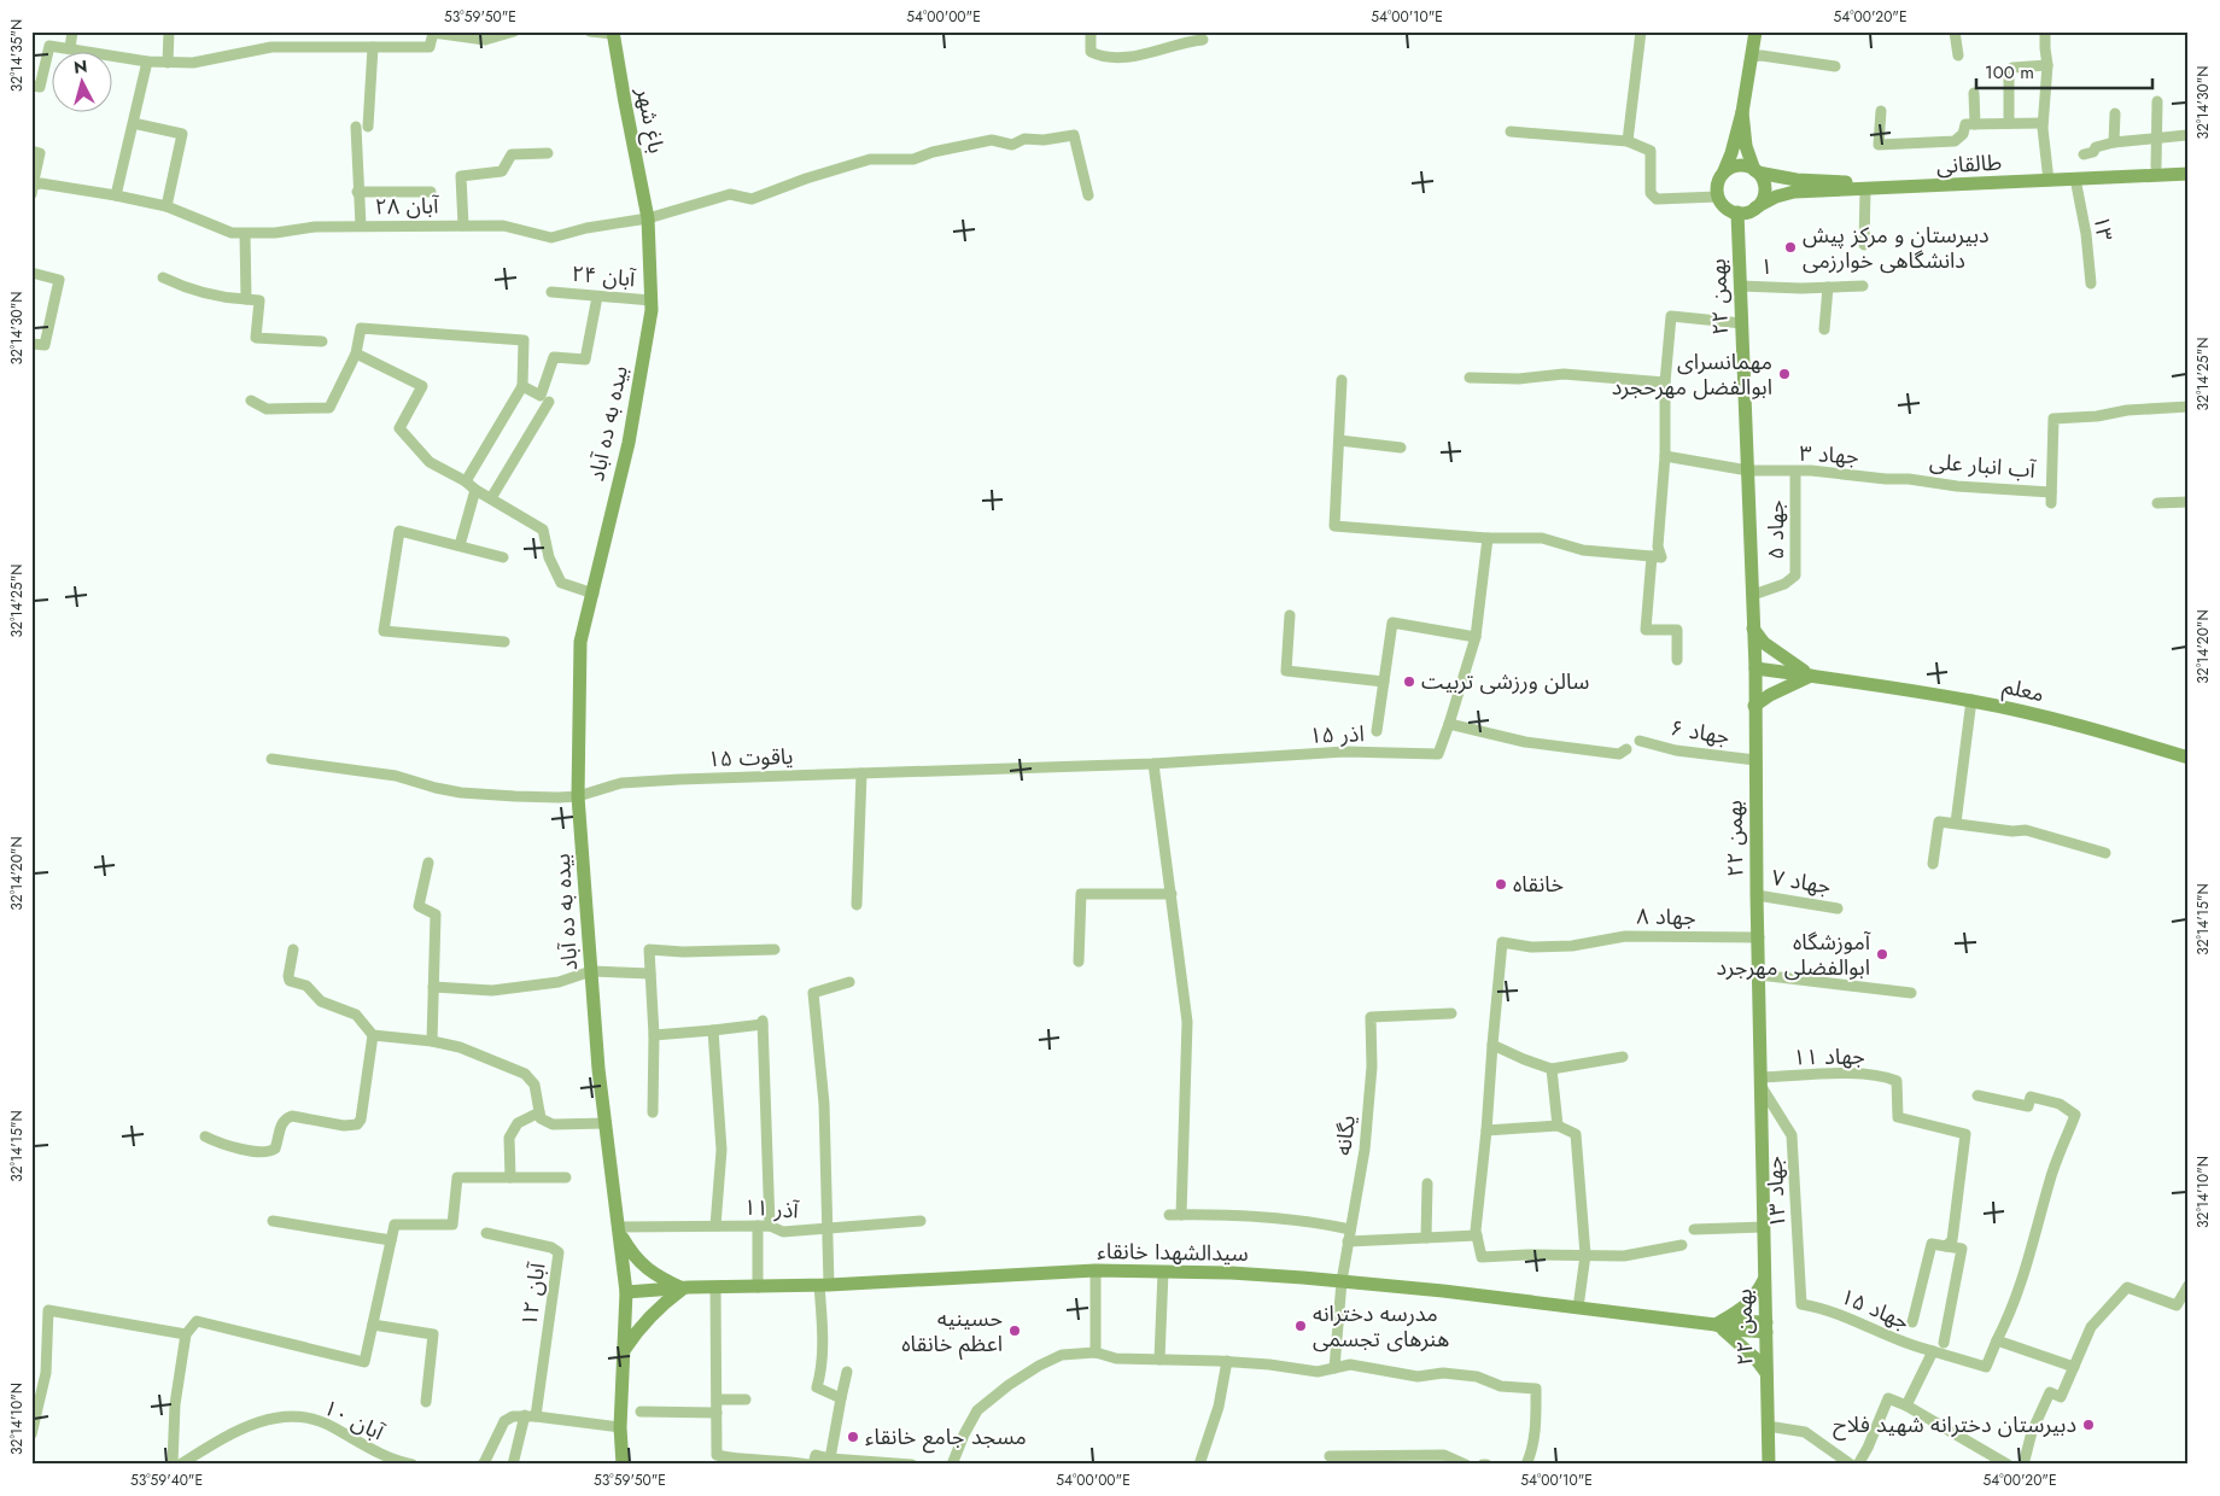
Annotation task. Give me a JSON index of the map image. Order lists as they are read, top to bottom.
{
  "streets": {
    "main road": [
      "باغ شهر",
      "طالقانی",
      "۲۲ بهمن",
      "بیده به ده آباد",
      "معلم",
      "سیدالشهدا خانقاء"
    ],
    "street": [
      "آبان ۲۸",
      "۱۳",
      "۱",
      "آبان ۲۴",
      "جهاد ۳",
      "آب انبار علی",
      "جهاد ۵",
      "جهاد ۶",
      "اذر ۱۵",
      "یاقوت ۱۵",
      "جهاد ۷",
      "جهاد ۸",
      "جهاد ۱۱",
      "یگانه",
      "جهاد ۱۳",
      "آذر ۱۱",
      "آبان ۱۲",
      "جهاد ۱۵",
      "آبان ۱۰"
    ]
  },
  "crossings": [
    ["باغ شهر", "آبان ۲۸"],
    ["باغ شهر", "بیده به ده آباد"],
    ["طالقانی", "۱۳"],
    ["طالقانی", "۲۲ بهمن"],
    ["آبان ۲۸", "بیده به ده آباد"],
    ["۱", "۲۲ بهمن"],
    ["آبان ۲۴", "بیده به ده آباد"],
    ["۲۲ بهمن", "جهاد ۳"],
    ["۲۲ بهمن", "جهاد ۵"],
    ["۲۲ بهمن", "معلم"],
    ["۲۲ بهمن", "جهاد ۶"],
    ["۲۲ بهمن", "جهاد ۷"],
    ["۲۲ بهمن", "جهاد ۸"],
    ["۲۲ بهمن", "جهاد ۱۱"],
    ["۲۲ بهمن", "جهاد ۱۳"],
    ["۲۲ بهمن", "سیدالشهدا خانقاء"],
    ["بیده به ده آباد", "یاقوت ۱۵"],
    ["بیده به ده آباد", "آذر ۱۱"],
    ["بیده به ده آباد", "سیدالشهدا خانقاء"],
    ["جهاد ۳", "آب انبار علی"],
    ["جهاد ۳", "جهاد ۵"],
    ["اذر ۱۵", "یاقوت ۱۵"],
    ["جهاد ۱۱", "جهاد ۱۳"],
    ["یگانه", "سیدالشهدا خانقاء"],
    ["جهاد ۱۳", "جهاد ۱۵"]
  ],
  "places": [
    "دبیرستان و مرکز پیش دانشگاهی خوارزمی",
    "مهمانسرای ابوالفضل مهرحجرد",
    "سالن ورزشی تربیت",
    "خانقاه",
    "آموزشگاه ابوالفضلی مهرجرد",
    "مدرسه دخترانه هنرهای تجسمی",
    "حسینیه اعظم خانقاه",
    "دبیرستان دخترانه شهید فلاح",
    "مسجد جامع خانقاء"
  ],
  "scale_bar": "100 m",
  "north": "top",
  "coordinates": [
    "53°59'50\"E",
    "54°00'00\"E",
    "54°00'10\"E",
    "54°00'20\"E",
    "32°14'35\"N",
    "32°14'30\"N",
    "32°14'25\"N",
    "32°14'20\"N",
    "32°14'15\"N",
    "32°14'10\"N",
    "53°59'40\"E"
  ]
}
